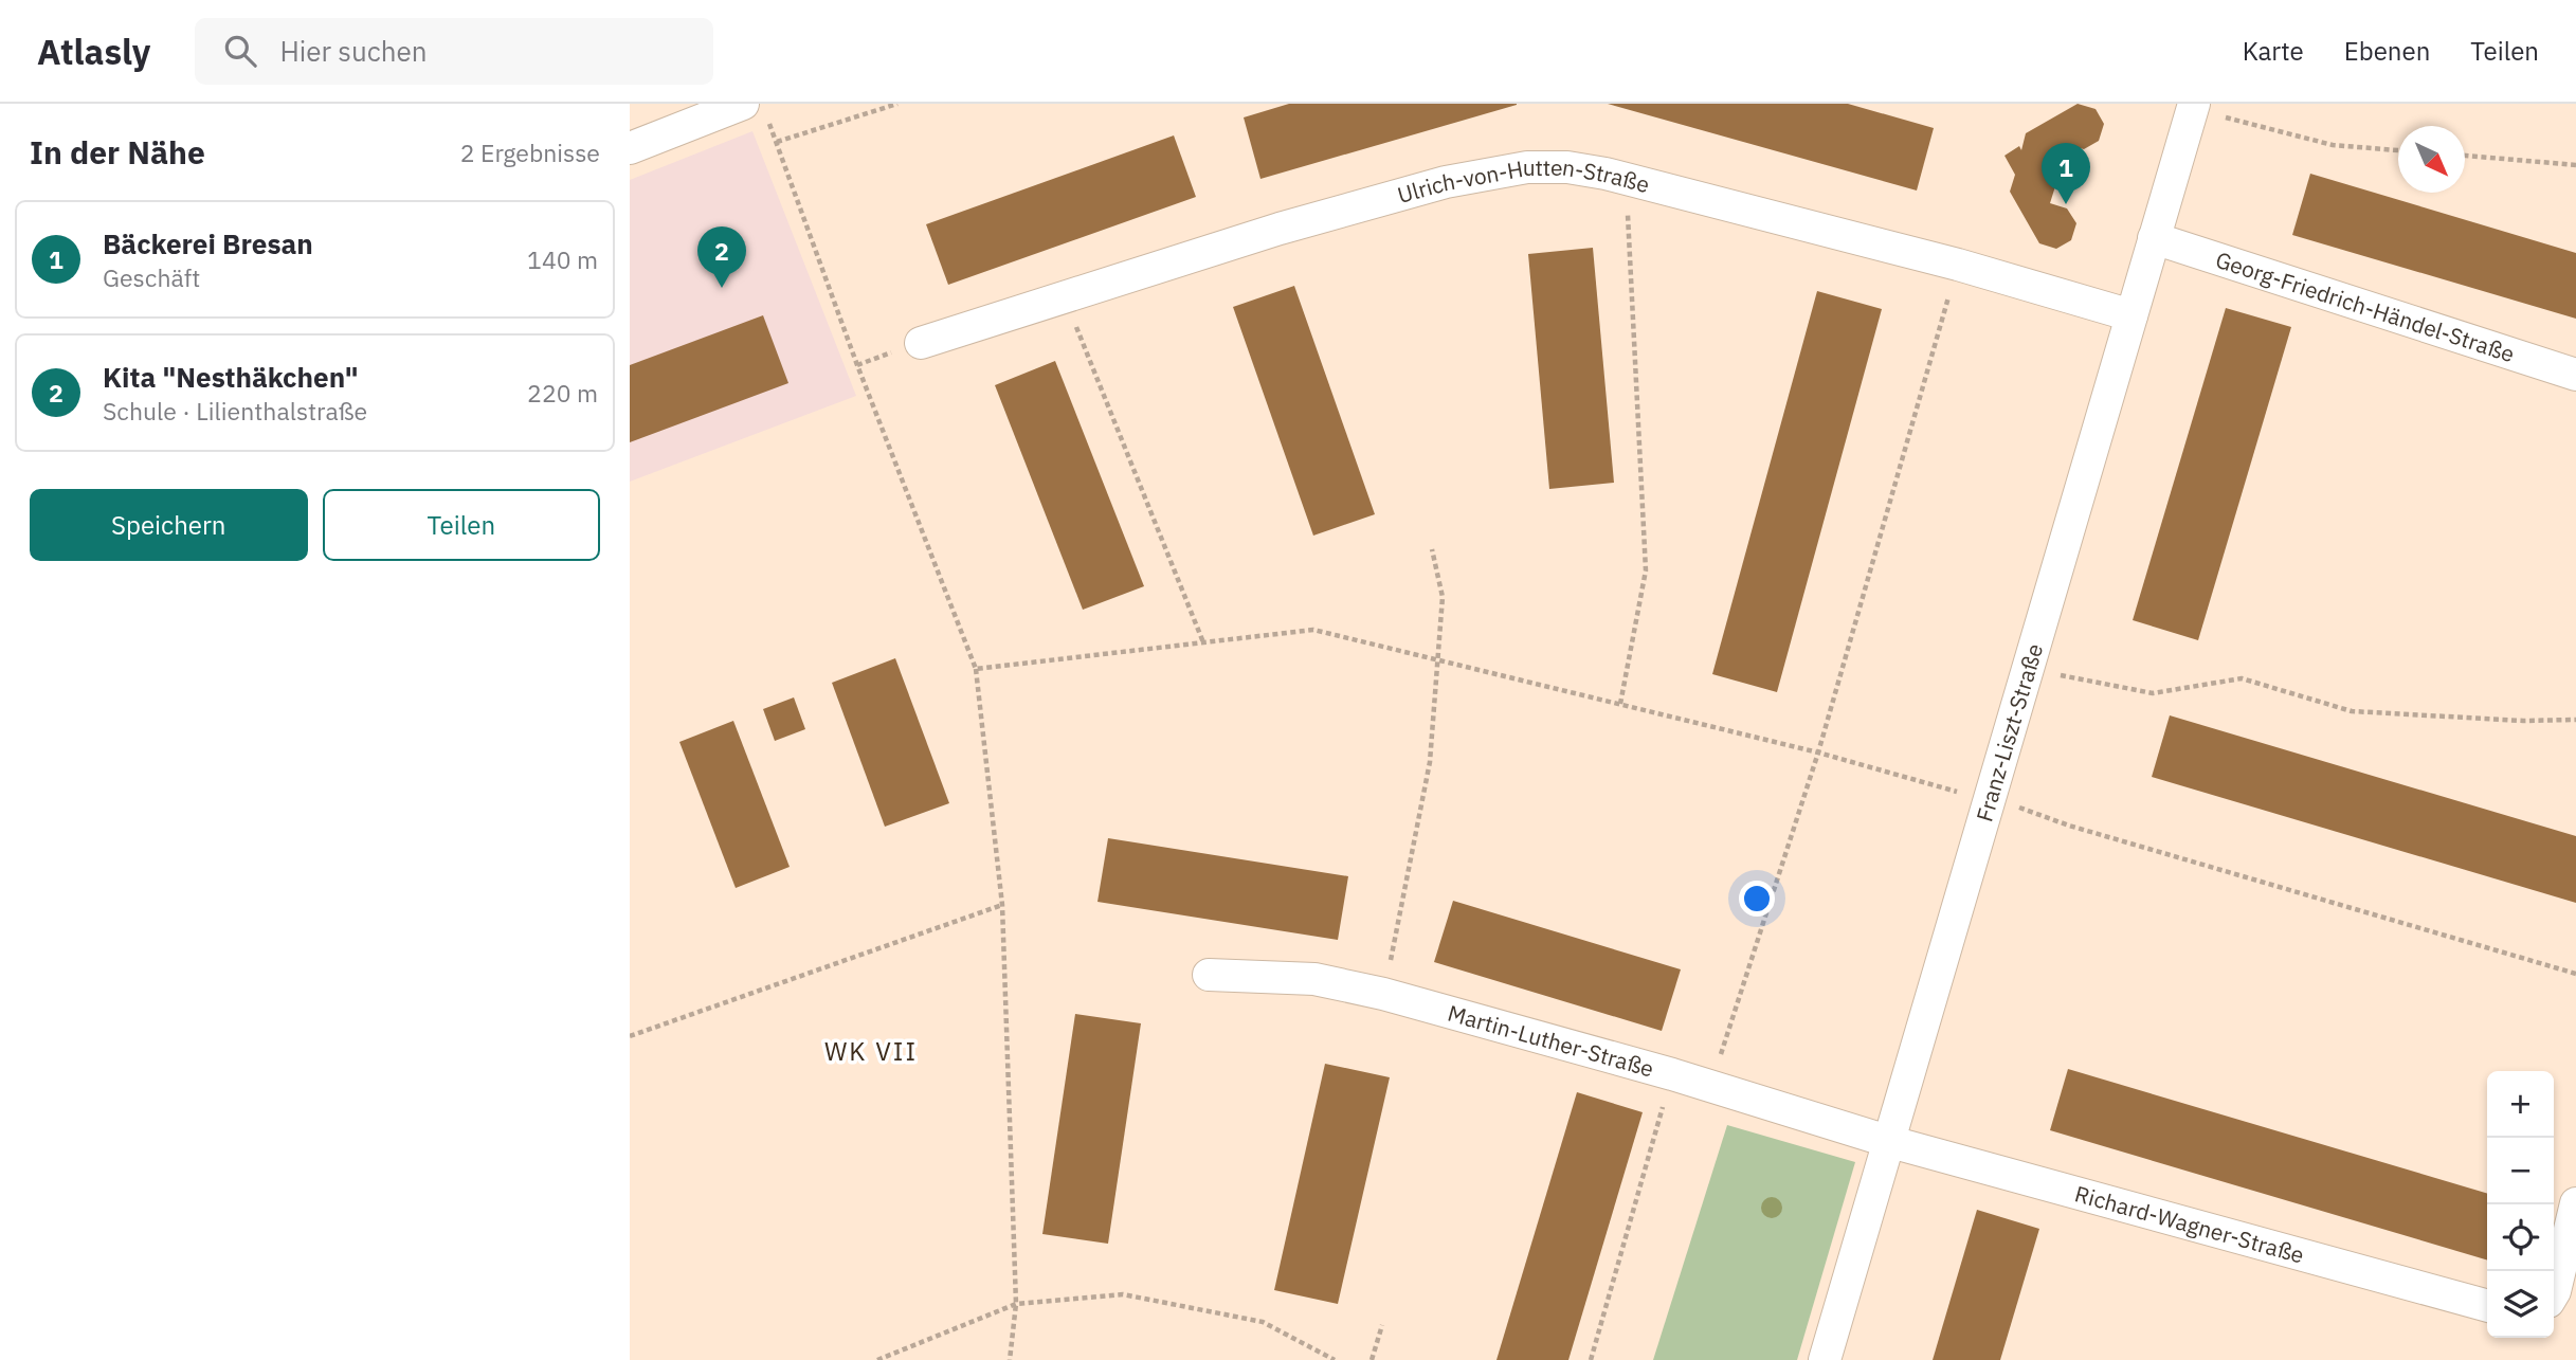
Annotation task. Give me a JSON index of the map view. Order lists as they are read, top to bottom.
{
  "streets": {
    "street": [
      "Ulrich-von-Hutten-Straße",
      "Georg-Friedrich-Händel-Straße",
      "Franz-Liszt-Straße",
      "Martin-Luther-Straße",
      "Richard-Wagner-Straße"
    ]
  },
  "crossings": [
    ["Ulrich-von-Hutten-Straße", "Franz-Liszt-Straße"],
    ["Georg-Friedrich-Händel-Straße", "Franz-Liszt-Straße"],
    ["Franz-Liszt-Straße", "Martin-Luther-Straße"],
    ["Franz-Liszt-Straße", "Richard-Wagner-Straße"],
    ["Martin-Luther-Straße", "Richard-Wagner-Straße"]
  ],
  "districts": ["WK VII"],
  "north": "bottom right",
  "page": {
    "header": "Atlasly",
    "search": "Hier suchen",
    "nav": ["Karte", "Ebenen", "Teilen"],
    "heading": ["In der Nähe", "2 Ergebnisse"],
    "pins": ["1", "2"],
    "list": [
      {
        "mark": "1",
        "name": "Bäckerei Bresan",
        "note": "Geschäft",
        "value": "140 m"
      },
      {
        "mark": "2",
        "name": "Kita \"Nesthäkchen\"",
        "note": "Schule · Lilienthalstraße",
        "value": "220 m"
      }
    ],
    "buttons": ["Speichern", "Teilen"],
    "map_buttons": ["+", "−"]
  }
}
